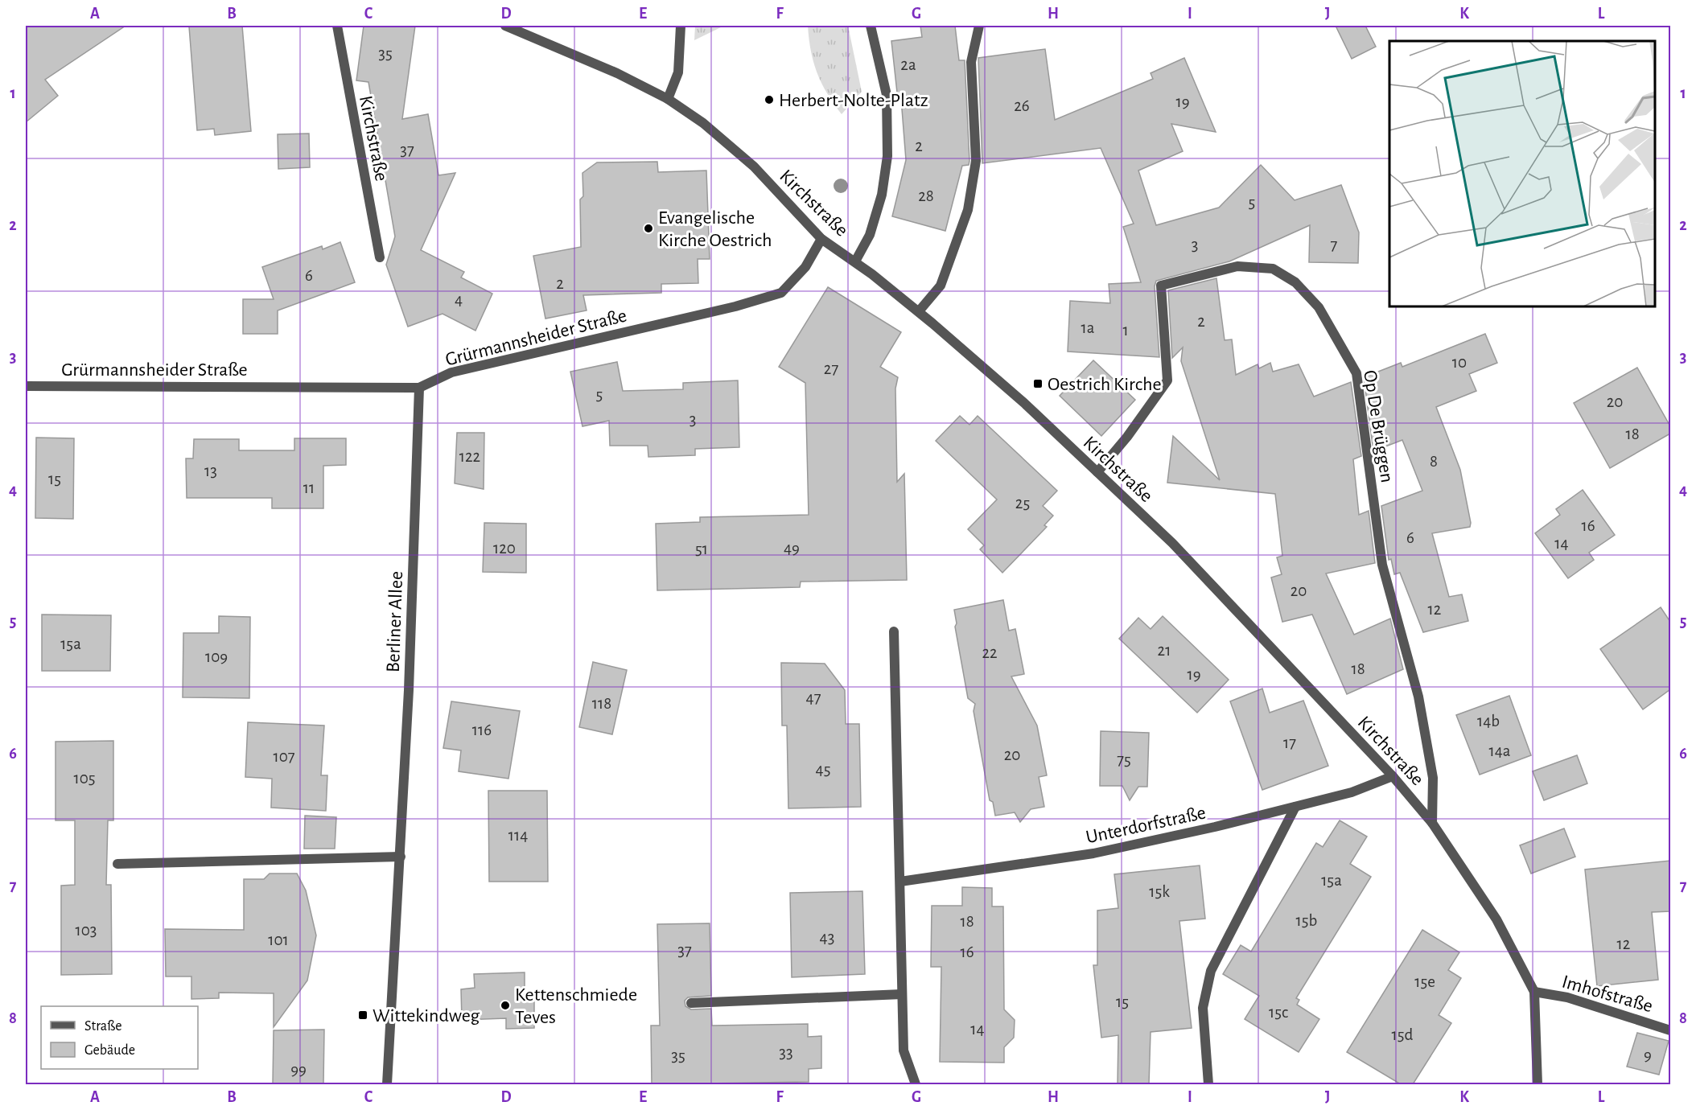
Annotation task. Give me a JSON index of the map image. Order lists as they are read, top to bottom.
{
  "streets": {
    "street": [
      "Kirchstraße",
      "Grürmannsheider Straße",
      "Op De Brüggen",
      "Berliner Allee",
      "Unterdorfstraße",
      "Imhofstraße"
    ]
  },
  "crossings": [
    ["Kirchstraße", "Grürmannsheider Straße"],
    ["Kirchstraße", "Op De Brüggen"],
    ["Kirchstraße", "Unterdorfstraße"],
    ["Kirchstraße", "Imhofstraße"],
    ["Grürmannsheider Straße", "Berliner Allee"]
  ],
  "places": {
    "other": ["Herbert-Nolte-Platz", "Evangelische Kirche Oestrich", "Kettenschmiede Teves"],
    "transit": ["Oestrich Kirche", "Wittekindweg"]
  },
  "house_numbers": [
    "35",
    "2a",
    "19",
    "26",
    "2",
    "37",
    "28",
    "5",
    "3",
    "7",
    "6",
    "2",
    "4",
    "2",
    "1a",
    "1",
    "10",
    "27",
    "5",
    "20",
    "3",
    "18",
    "122",
    "8",
    "13",
    "15",
    "11",
    "25",
    "16",
    "6",
    "14",
    "120",
    "49",
    "51",
    "20",
    "12",
    "15a",
    "21",
    "22",
    "109",
    "18",
    "19",
    "47",
    "118",
    "14b",
    "116",
    "17",
    "14a",
    "20",
    "107",
    "75",
    "45",
    "105",
    "114",
    "15a",
    "15k",
    "15b",
    "18",
    "103",
    "43",
    "101",
    "12",
    "37",
    "16",
    "15e",
    "15",
    "15c",
    "14",
    "15d",
    "33",
    "9",
    "35",
    "99"
  ],
  "legend": ["Straße", "Gebäude"],
  "grid": {
    "columns": [
      "A",
      "B",
      "C",
      "D",
      "E",
      "F",
      "G",
      "H",
      "I",
      "J",
      "K",
      "L"
    ],
    "rows": [
      "1",
      "2",
      "3",
      "4",
      "5",
      "6",
      "7",
      "8"
    ]
  }
}
